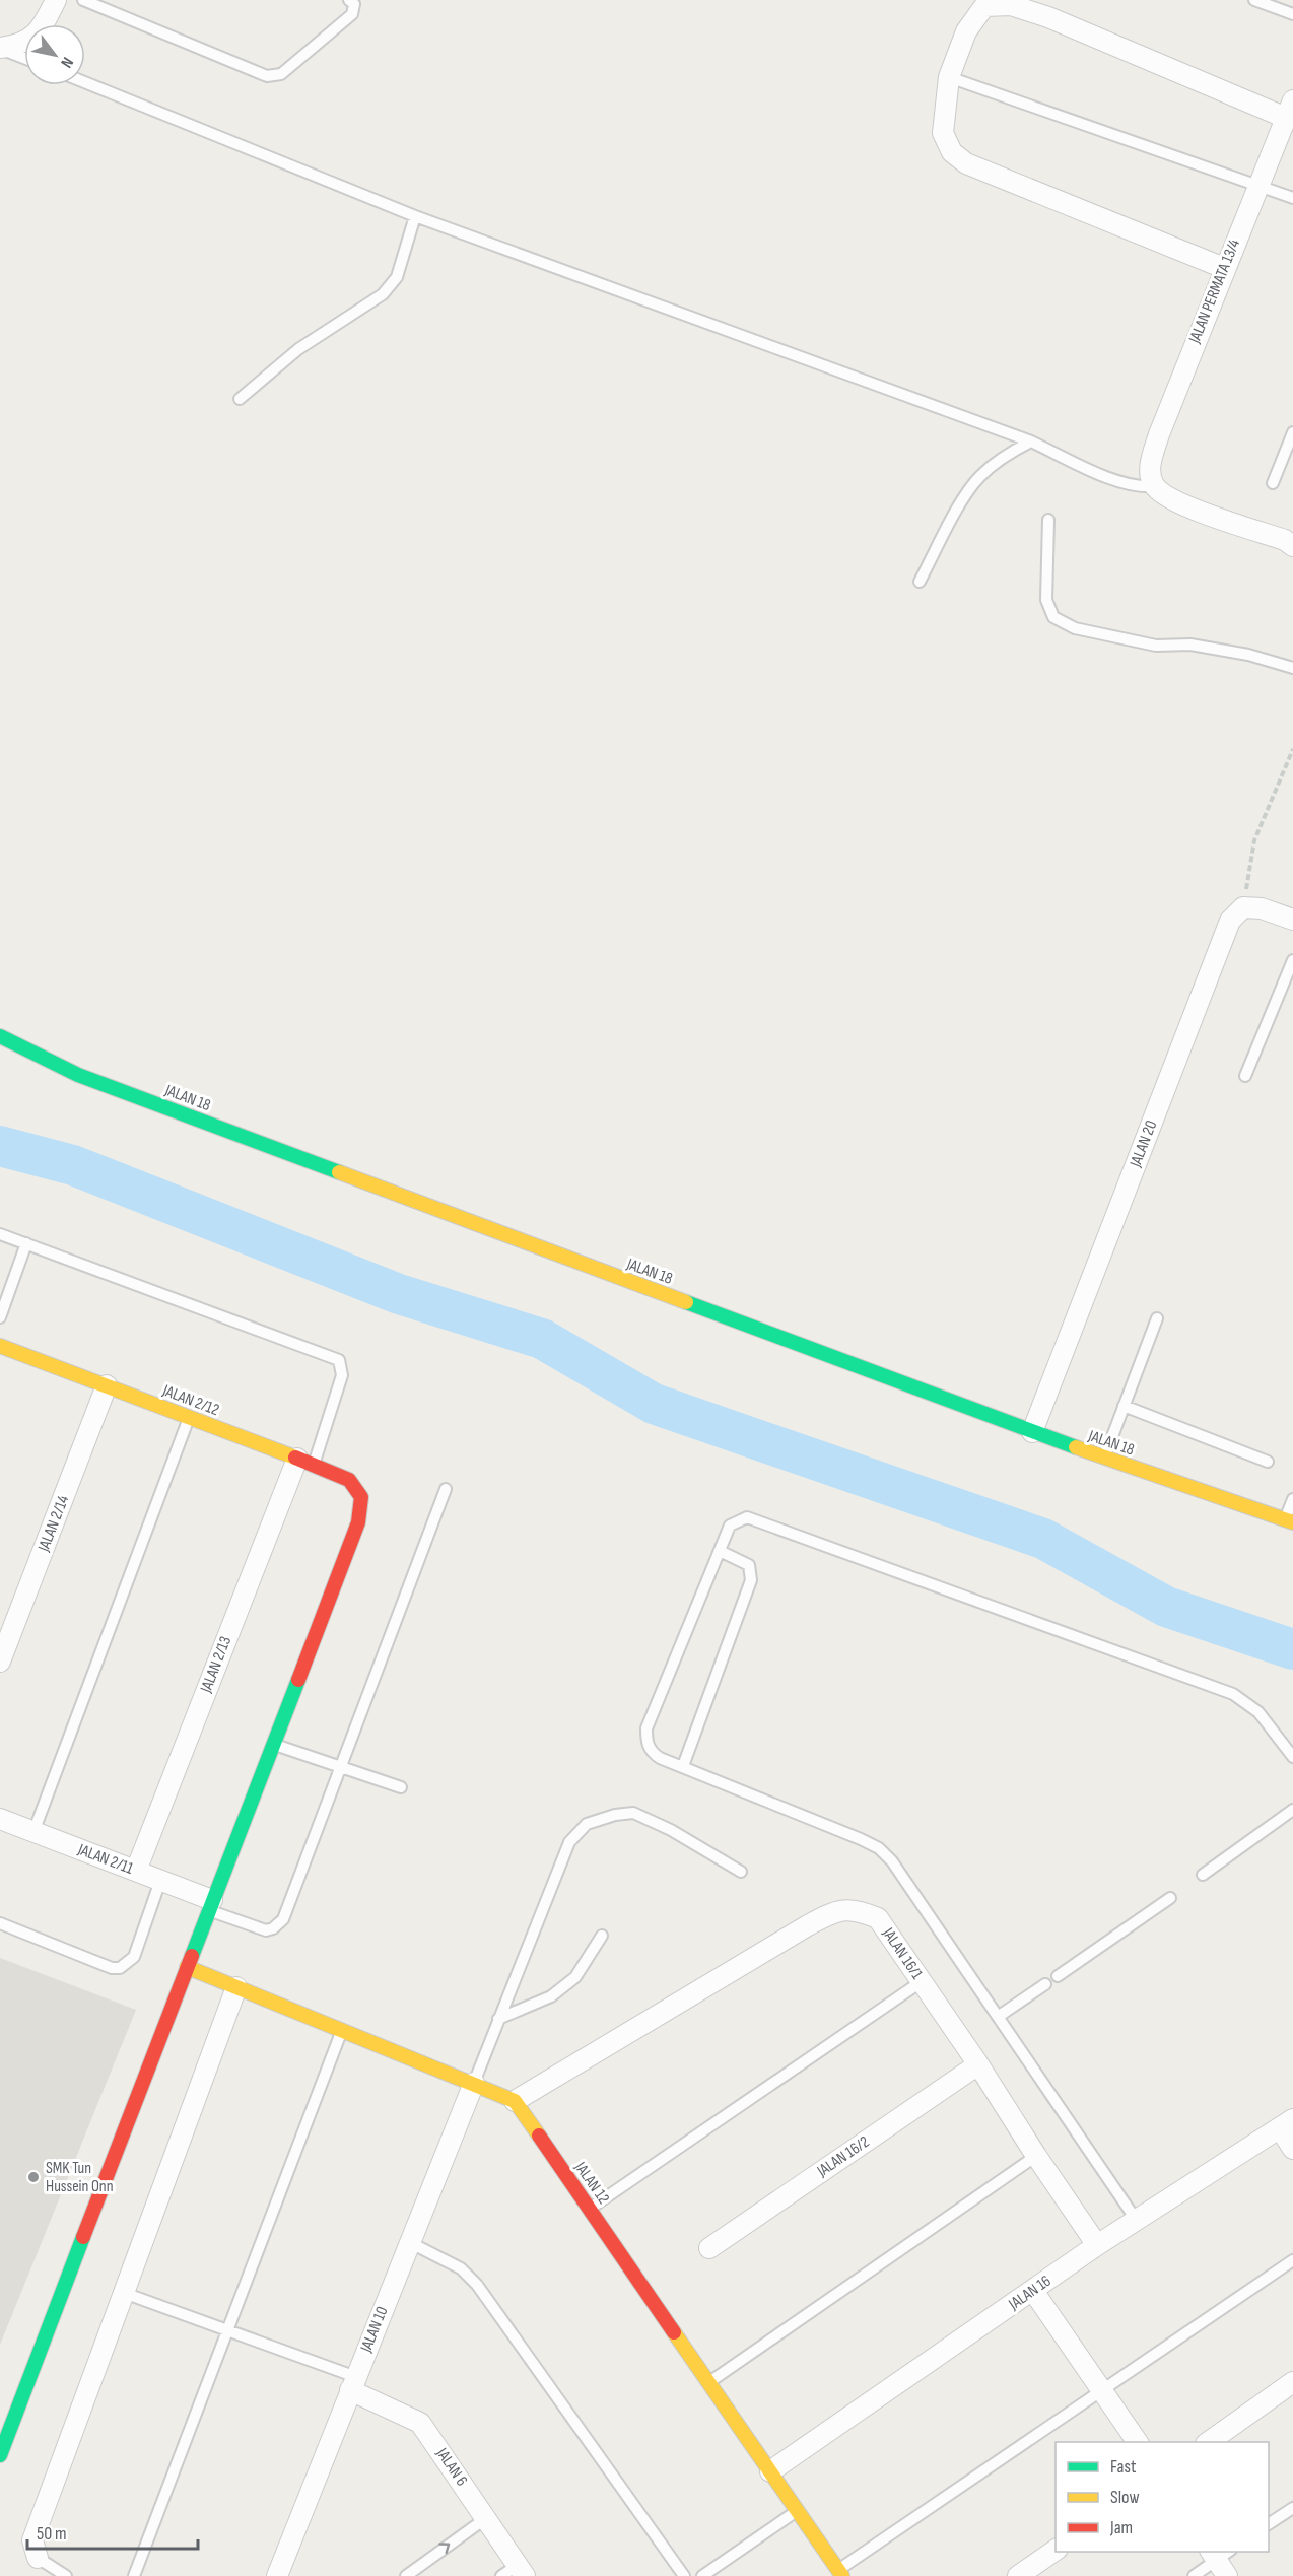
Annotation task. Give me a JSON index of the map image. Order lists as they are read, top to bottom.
{
  "streets": {
    "street": [
      "JALAN PERMATA 13/4",
      "JALAN 18",
      "JALAN 20",
      "JALAN 2/12",
      "JALAN 2/14",
      "JALAN 2/13",
      "JALAN 2/11",
      "JALAN 16/1",
      "JALAN 16/2",
      "JALAN 12",
      "JALAN 16",
      "JALAN 10",
      "JALAN 6"
    ]
  },
  "crossings": [
    ["JALAN 18", "JALAN 20"],
    ["JALAN 2/12", "JALAN 2/14"],
    ["JALAN 2/12", "JALAN 2/13"],
    ["JALAN 2/13", "JALAN 2/11"],
    ["JALAN 16/1", "JALAN 16/2"],
    ["JALAN 16/1", "JALAN 12"],
    ["JALAN 16/1", "JALAN 16"],
    ["JALAN 12", "JALAN 16"],
    ["JALAN 10", "JALAN 6"]
  ],
  "places": ["SMK Tun Hussein Onn"],
  "legend": ["Fast", "Slow", "Jam"],
  "scale_bar": "50 m",
  "north": "bottom right"
}
